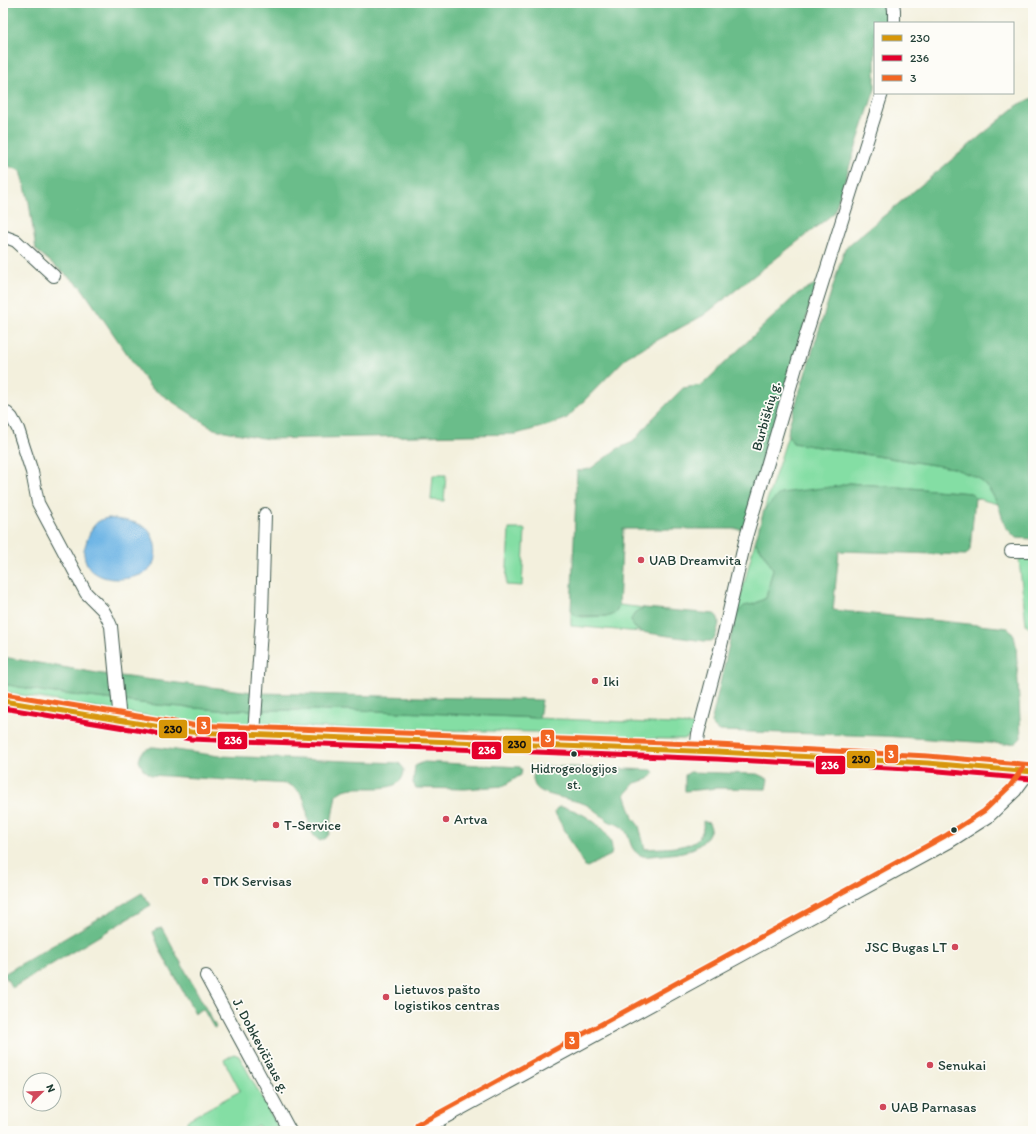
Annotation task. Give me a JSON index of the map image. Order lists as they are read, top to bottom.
{
  "streets": {
    "street": ["Burbiškių g.", "J. Dobkevičiaus g."]
  },
  "places": [
    "UAB Dreamvita",
    "Iki",
    "Hidrogeologijos st.",
    "Artva",
    "T-Service",
    "TDK Servisas",
    "JSC Bugas LT",
    "Lietuvos pašto logistikos centras",
    "Senukai",
    "UAB Parnasas"
  ],
  "lines": ["transit line 3", "transit line 230", "transit line 236"],
  "legend": ["230", "236", "3"],
  "north": "top right"
}
